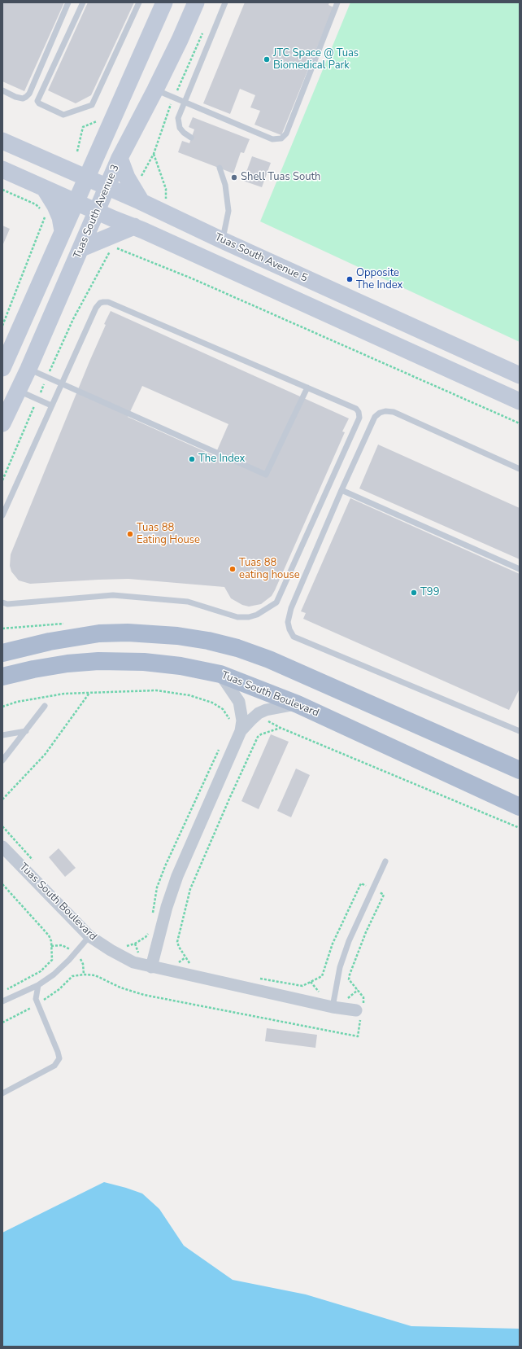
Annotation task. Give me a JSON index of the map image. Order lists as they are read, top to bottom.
{
  "streets": {
    "main road": ["Tuas South Avenue 3", "Tuas South Avenue 5", "Tuas South Boulevard"]
  },
  "crossings": [
    ["Tuas South Avenue 3", "Tuas South Avenue 5"]
  ],
  "places": [
    "JTC Space @ Tuas Biomedical Park",
    "Shell Tuas South",
    "Opposite The Index",
    "The Index",
    "Tuas 88 Eating House",
    "Tuas 88 eating house",
    "T99"
  ]
}
